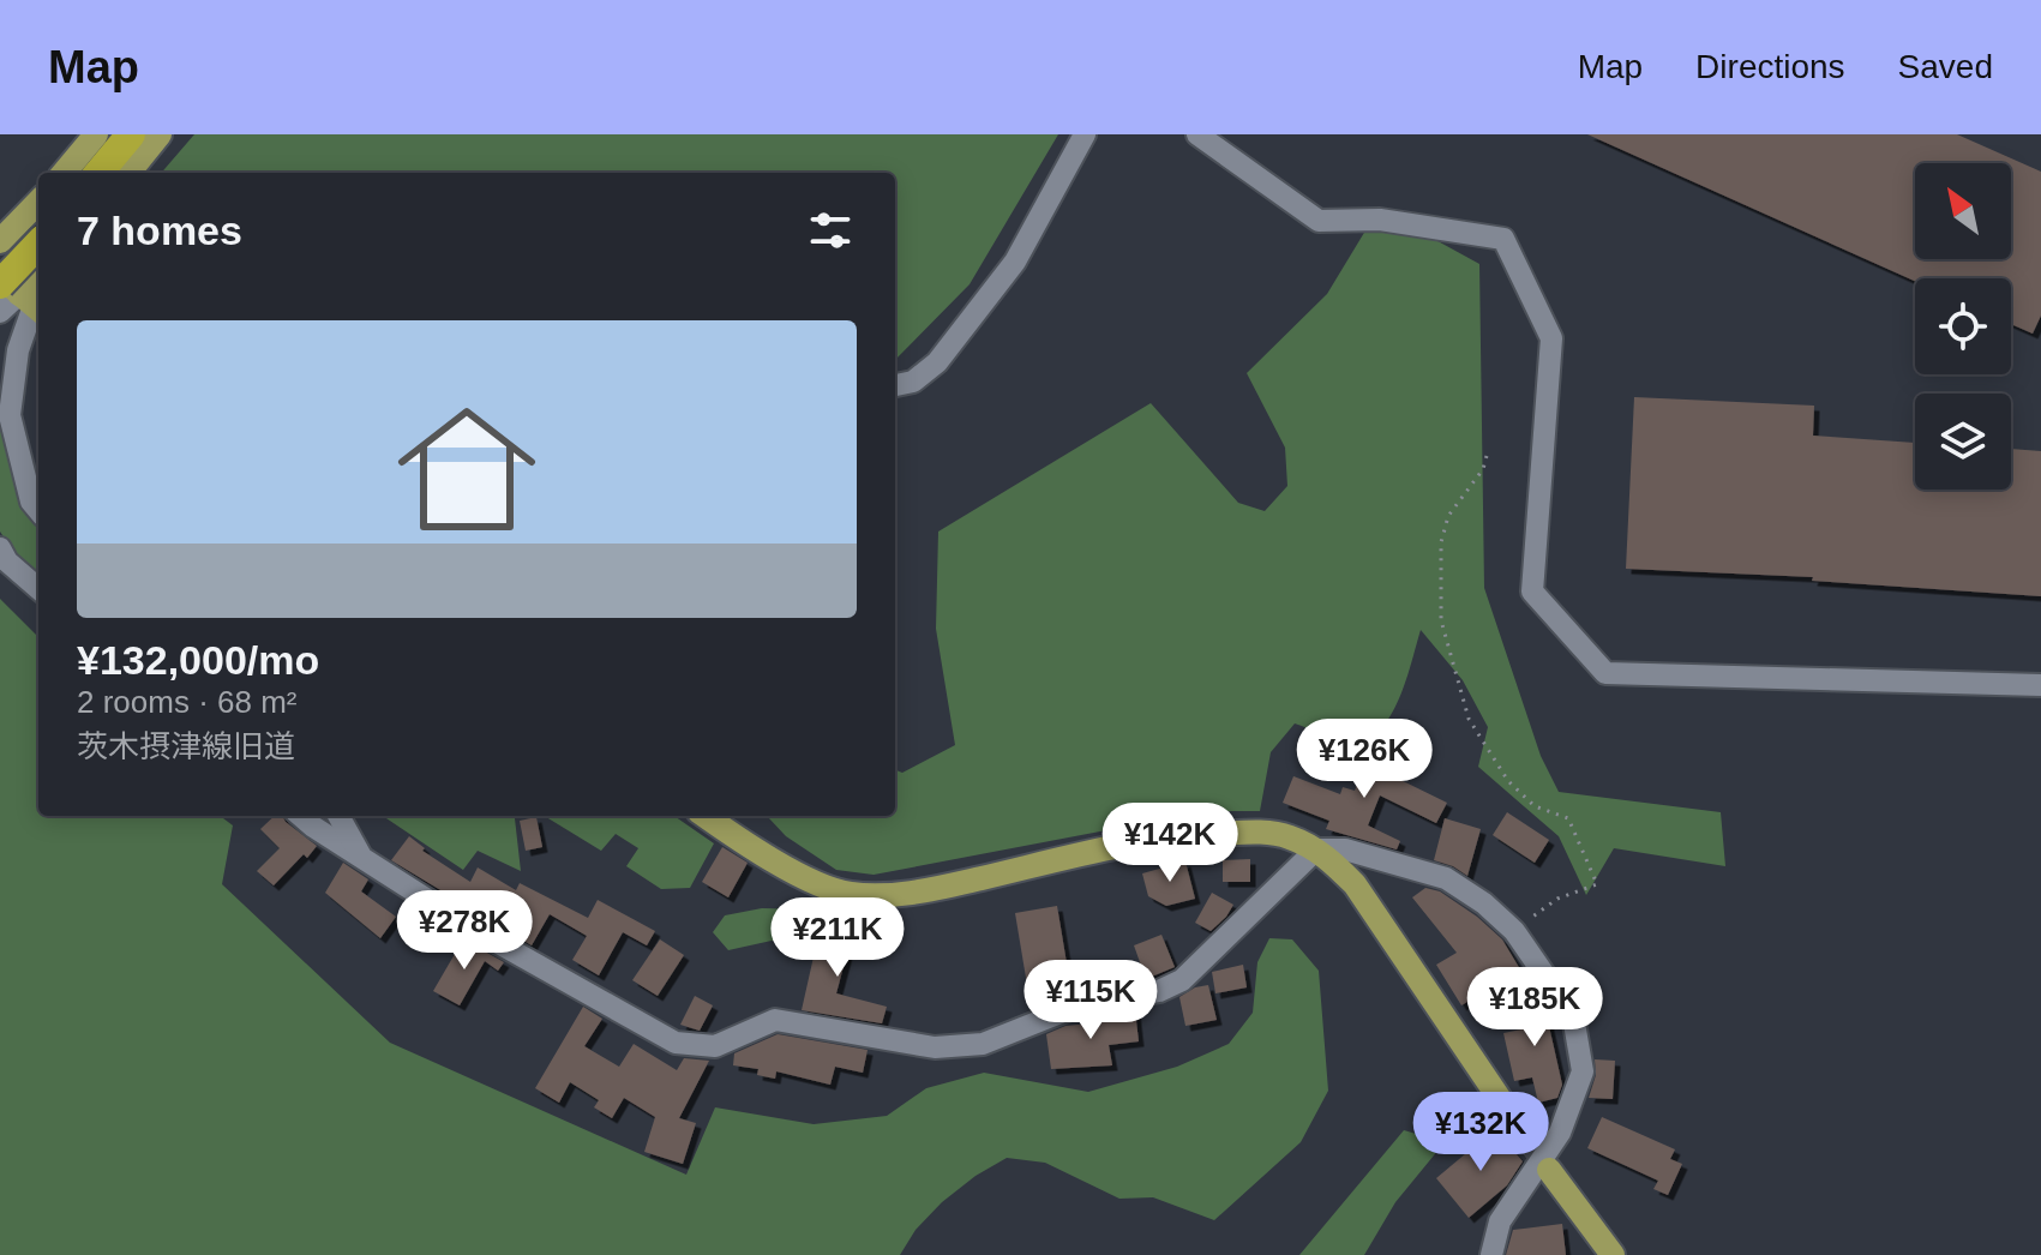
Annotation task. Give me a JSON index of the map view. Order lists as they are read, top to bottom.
{
  "north": "top left",
  "page": {
    "header": "Map",
    "nav": ["Map", "Directions", "Saved"],
    "heading": "7 homes",
    "list": [
      {
        "name": "¥132,000/mo",
        "note": "2 rooms · 68 m² · 茨木摂津線旧道"
      }
    ],
    "price": [
      "¥126K",
      "¥142K",
      "¥278K",
      "¥211K",
      "¥115K",
      "¥185K",
      "¥132K"
    ]
  }
}
